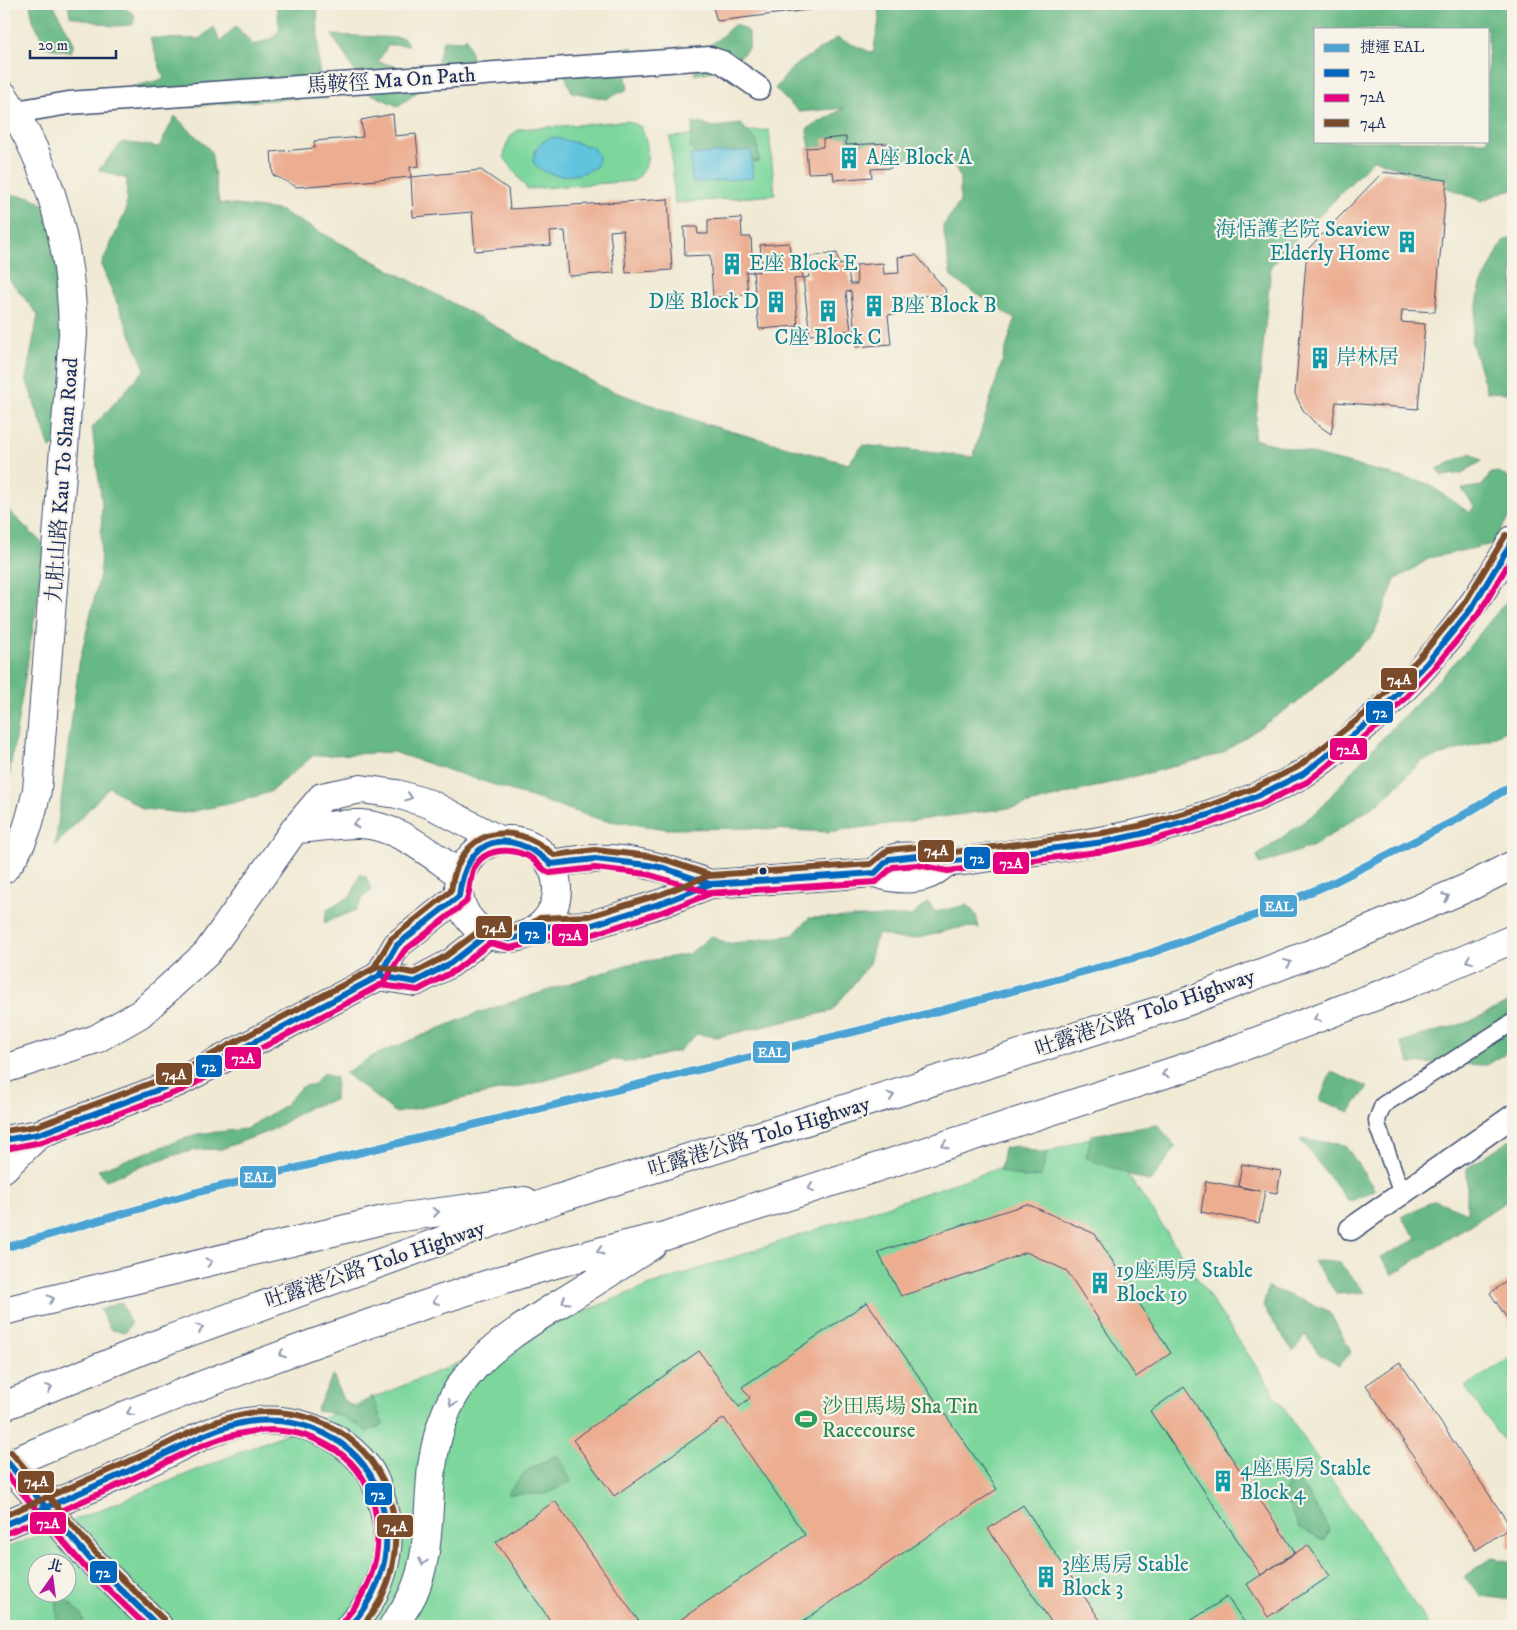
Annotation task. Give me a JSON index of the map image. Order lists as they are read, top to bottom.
{
  "streets": {
    "main road": ["九肚山路 Kau To Shan Road", "吐露港公路 Tolo Highway"],
    "street": ["馬鞍徑 Ma On Path"]
  },
  "crossings": [
    ["馬鞍徑 Ma On Path", "九肚山路 Kau To Shan Road"]
  ],
  "places": {
    "building": [
      "A座 Block A",
      "海恬護老院 Seaview Elderly Home",
      "E座 Block E",
      "D座 Block D",
      "B座 Block B",
      "C座 Block C",
      "岸林居",
      "19座馬房 Stable Block 19",
      "4座馬房 Stable Block 4",
      "3座馬房 Stable Block 3"
    ],
    "sports": ["沙田馬場 Sha Tin Racecourse"]
  },
  "lines": [
    "transit line 74A",
    "transit line 72",
    "transit line 72A",
    "metro line EAL"
  ],
  "legend": [
    "捷運 EAL",
    "72",
    "72A",
    "74A"
  ],
  "scale_bar": "20 m",
  "north": "top"
}
